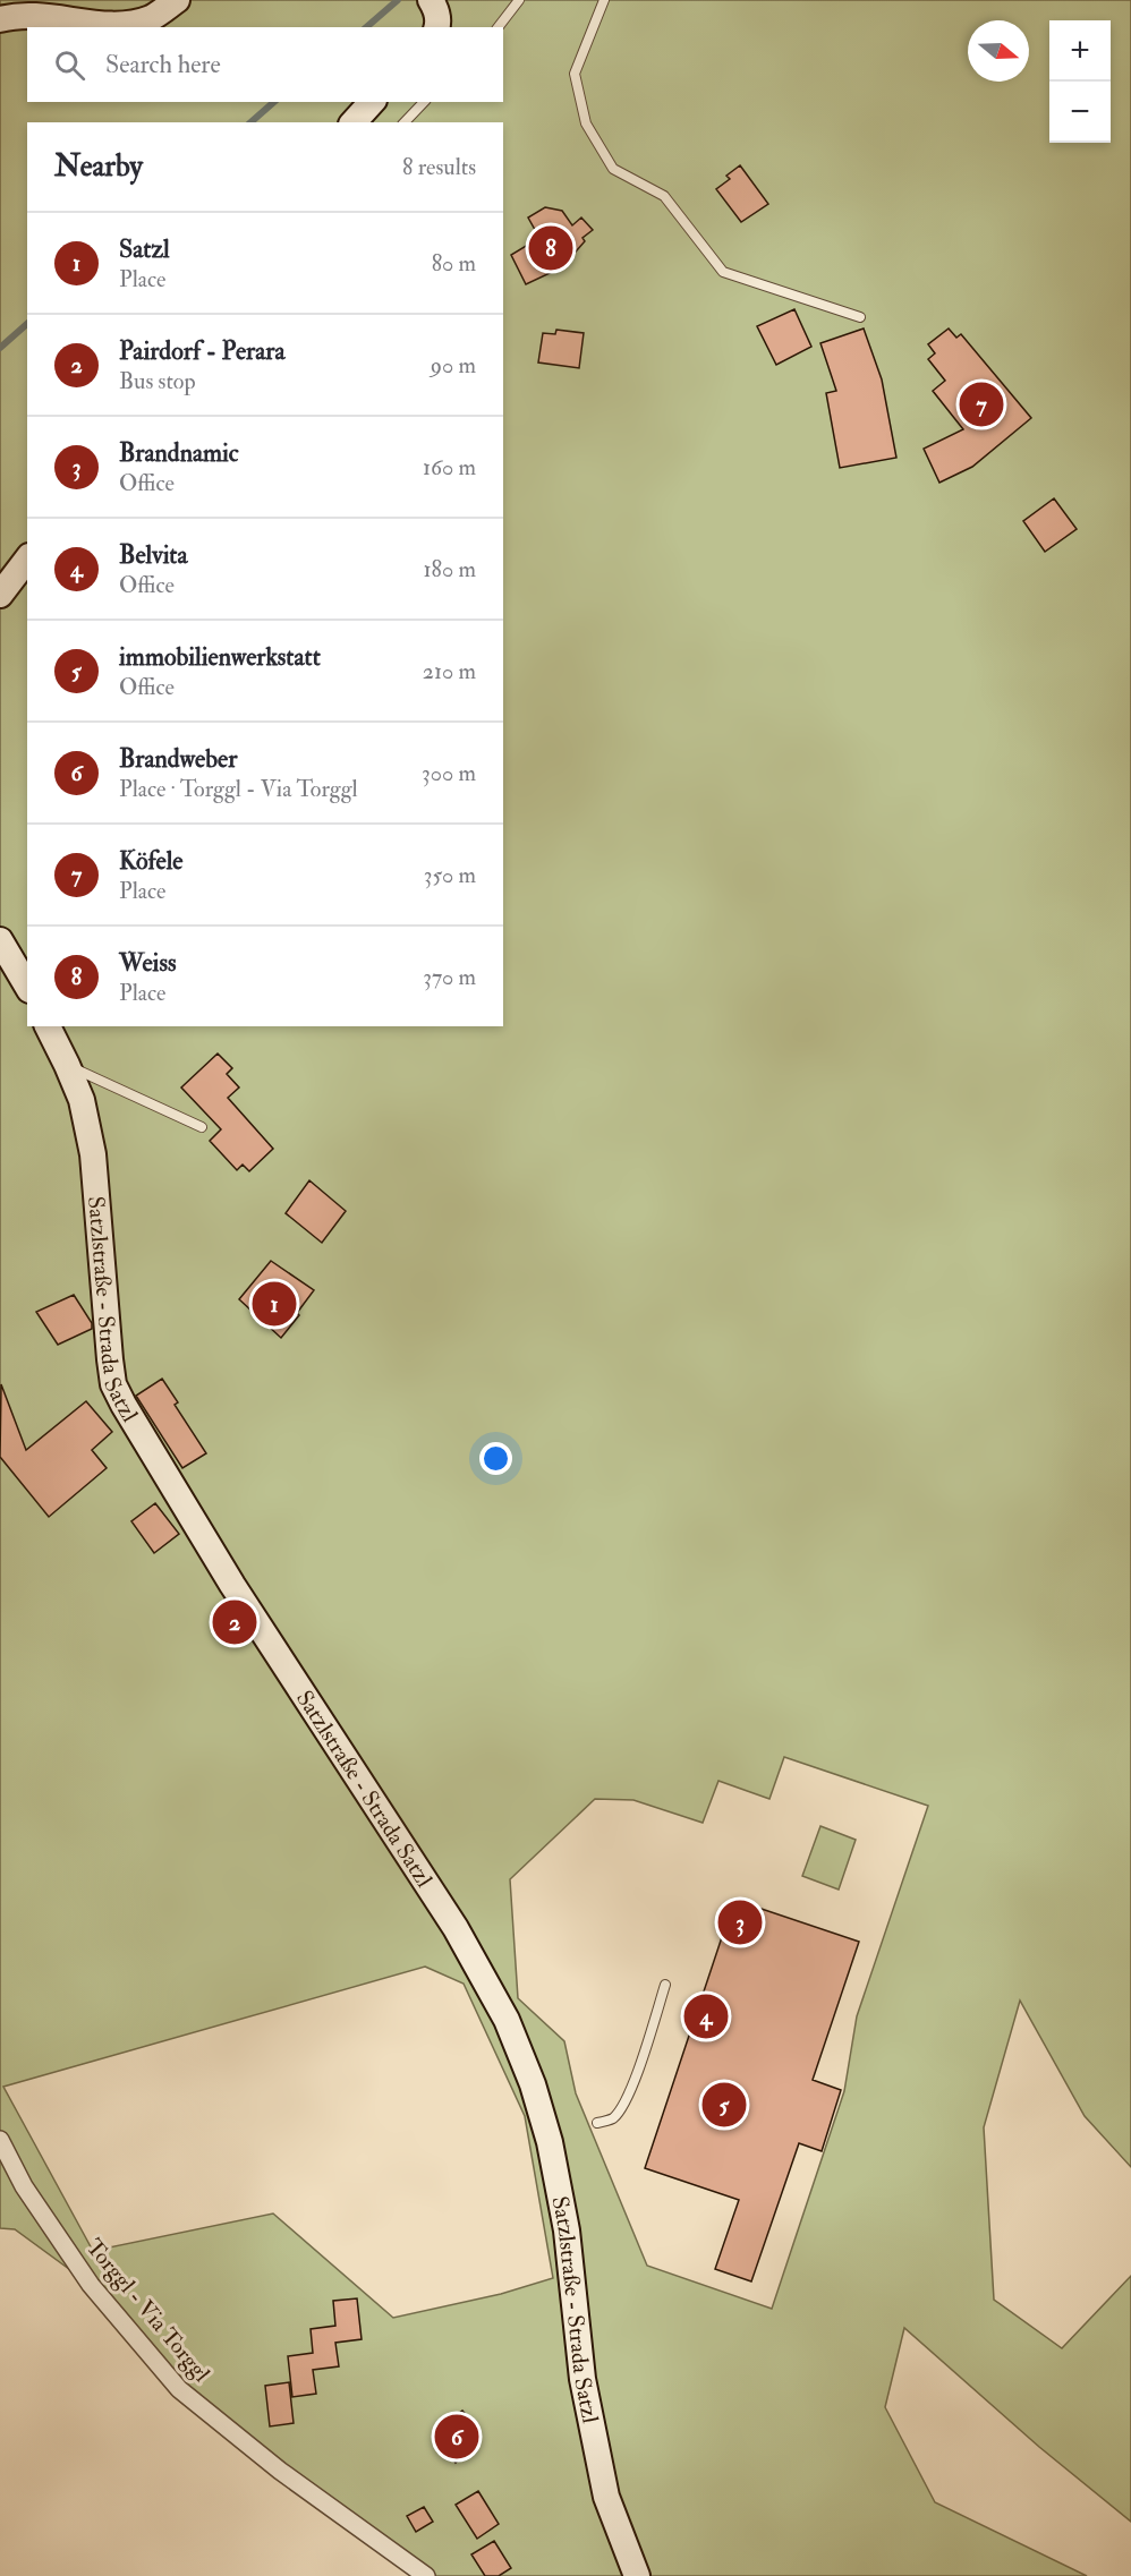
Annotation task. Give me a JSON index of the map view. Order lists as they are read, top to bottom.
{
  "streets": {
    "street": ["Satzlstraße - Strada Satzl", "Torggl - Via Torggl"]
  },
  "north": "right",
  "page": {
    "map_buttons": ["+", "−"],
    "search": "Search here",
    "heading": ["Nearby", "8 results"],
    "list": [
      {
        "mark": "1",
        "name": "Satzl",
        "note": "Place",
        "value": "80 m"
      },
      {
        "mark": "2",
        "name": "Pairdorf - Perara",
        "note": "Bus stop",
        "value": "90 m"
      },
      {
        "mark": "3",
        "name": "Brandnamic",
        "note": "Office",
        "value": "160 m"
      },
      {
        "mark": "4",
        "name": "Belvita",
        "note": "Office",
        "value": "180 m"
      },
      {
        "mark": "5",
        "name": "immobilienwerkstatt",
        "note": "Office",
        "value": "210 m"
      },
      {
        "mark": "6",
        "name": "Brandweber",
        "note": "Place · Torggl - Via Torggl",
        "value": "300 m"
      },
      {
        "mark": "7",
        "name": "Köfele",
        "note": "Place",
        "value": "350 m"
      },
      {
        "mark": "8",
        "name": "Weiss",
        "note": "Place",
        "value": "370 m"
      }
    ],
    "pins": [
      "8",
      "7",
      "1",
      "2",
      "3",
      "4",
      "5",
      "6"
    ]
  }
}
